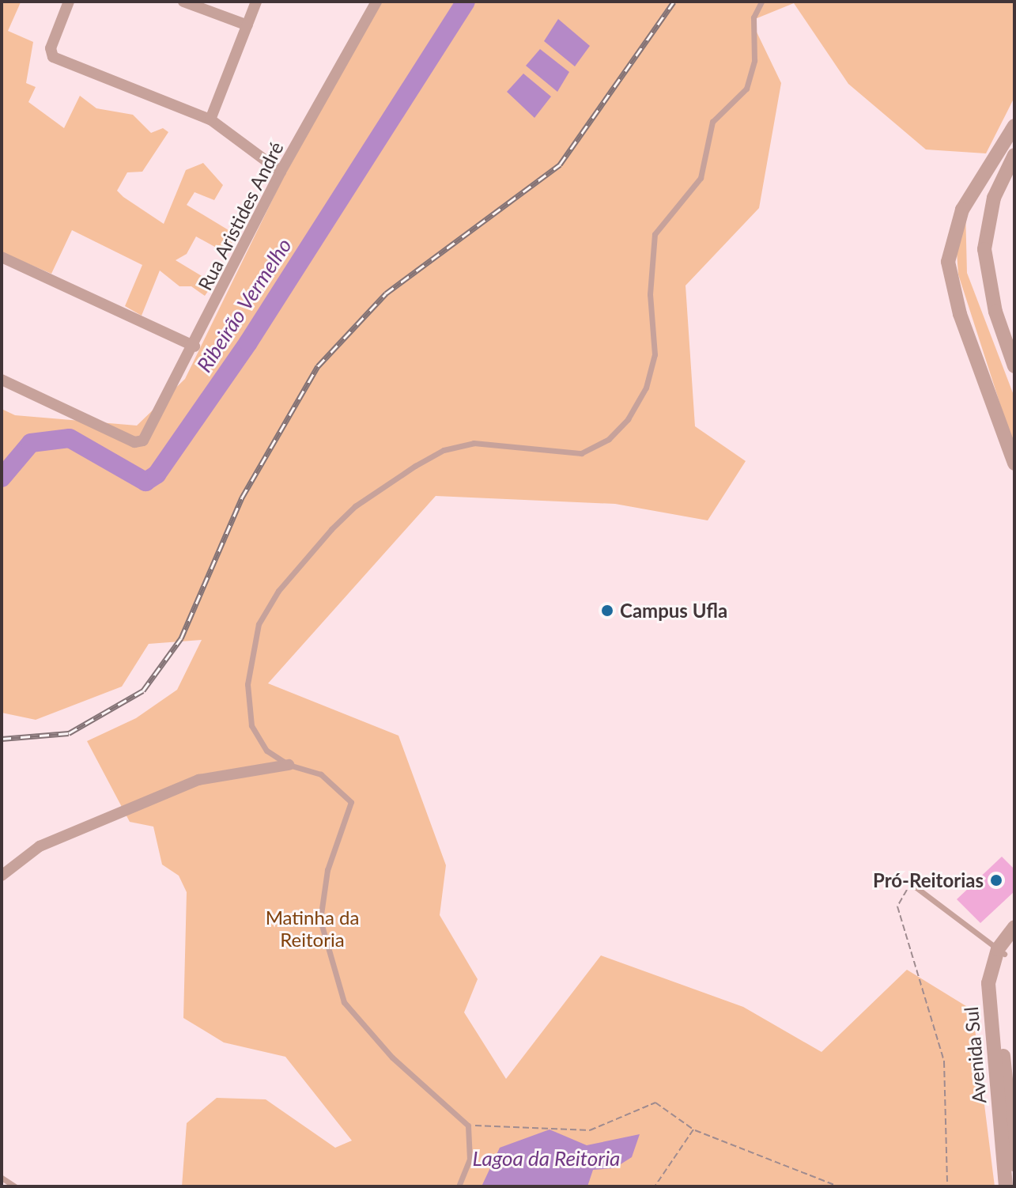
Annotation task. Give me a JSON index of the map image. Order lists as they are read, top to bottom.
{
  "streets": {
    "street": ["Rua Aristides André", "Avenida Sul"]
  },
  "water": ["Ribeirão Vermelho", "Lagoa da Reitoria"],
  "parks": ["Matinha da Reitoria"],
  "places": ["Campus Ufla", "Pró-Reitorias"]
}
